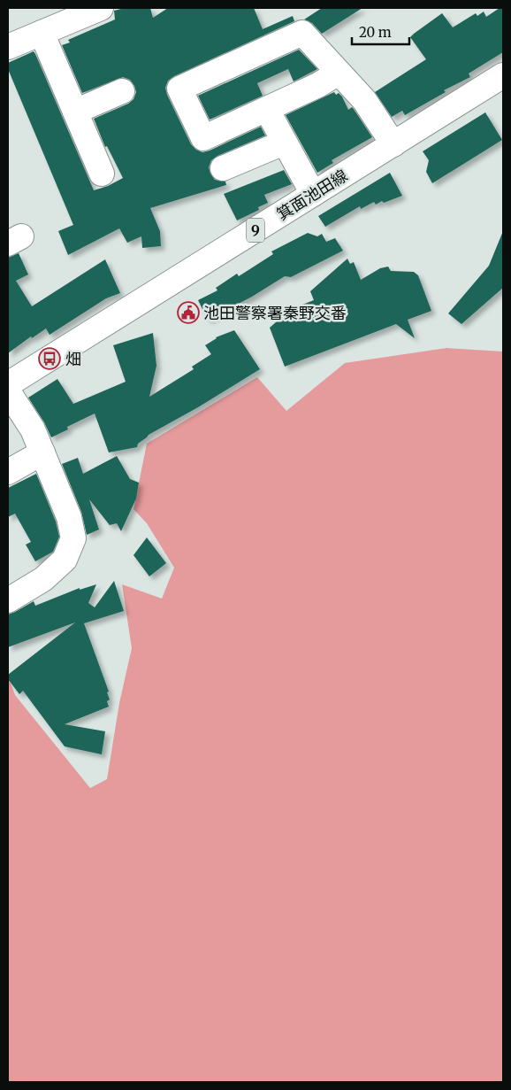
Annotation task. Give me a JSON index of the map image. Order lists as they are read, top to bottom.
{
  "streets": {
    "street": ["箕面池田線", "9"]
  },
  "places": {
    "public building": ["池田警察署秦野交番"],
    "bus stop": ["畑"]
  },
  "scale_bar": "20 m"
}
